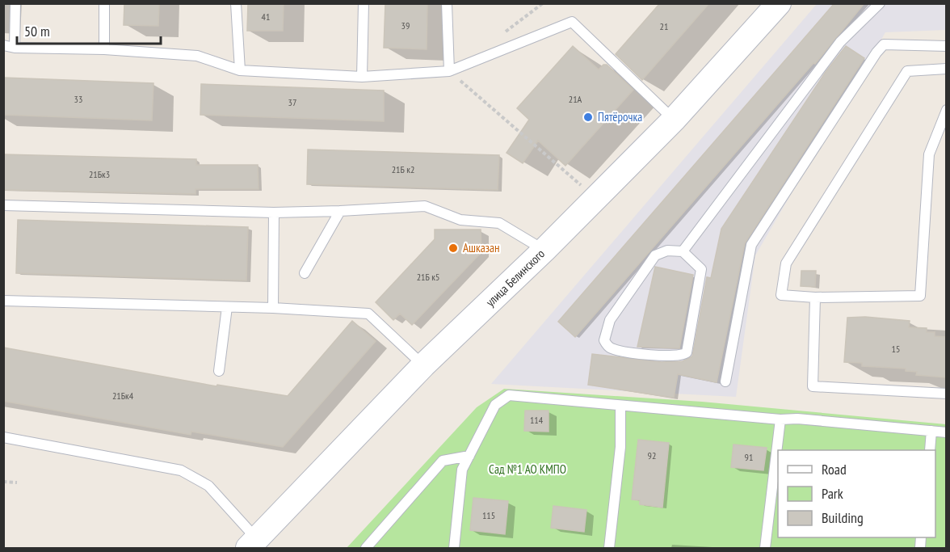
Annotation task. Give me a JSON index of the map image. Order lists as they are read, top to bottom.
{
  "streets": {
    "street": ["улица Белинского"]
  },
  "parks": ["Сад №1 АО КМПО"],
  "places": ["Пятёрочка", "Ашказан"],
  "house_numbers": [
    "41",
    "39",
    "21",
    "33",
    "21А",
    "37",
    "21Б к2",
    "21Бк3",
    "21Б к5",
    "15",
    "21Бк4",
    "114",
    "92",
    "91",
    "115"
  ],
  "legend": ["Road", "Park", "Building"],
  "scale_bar": "50 m"
}
